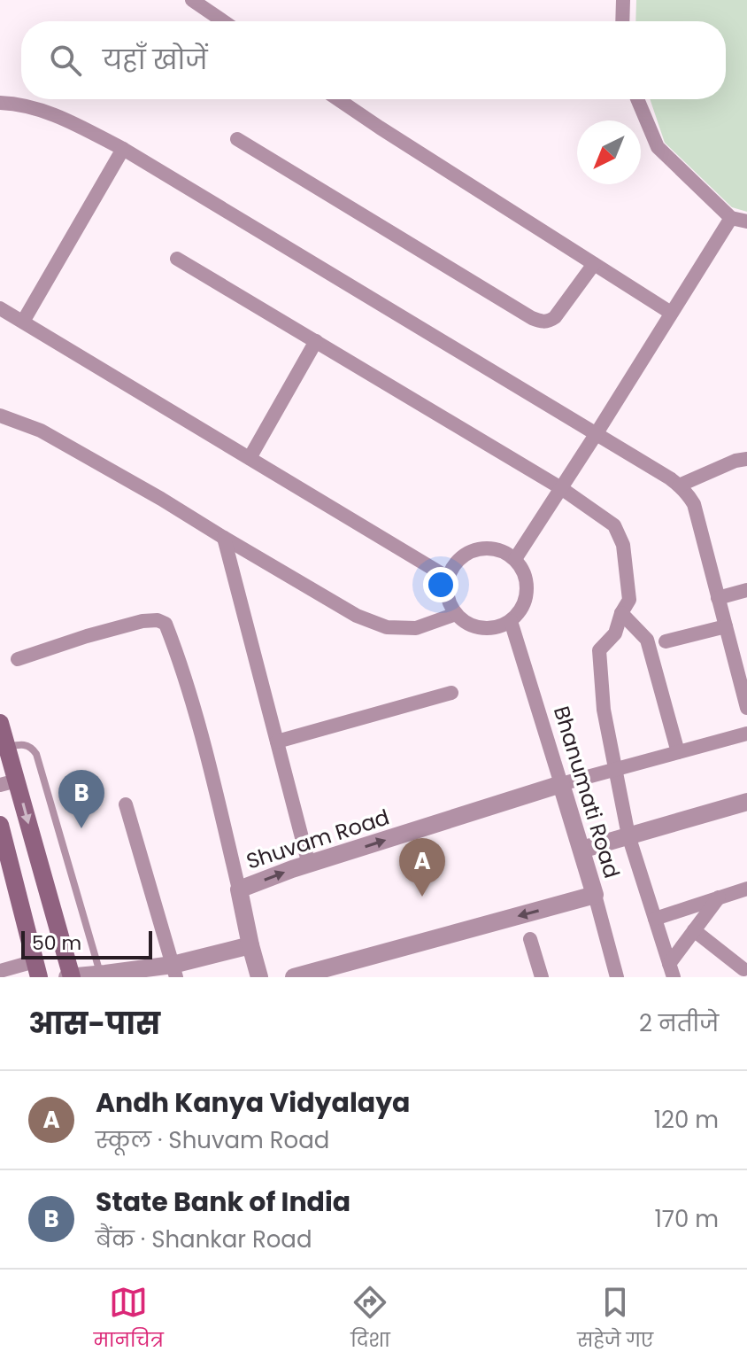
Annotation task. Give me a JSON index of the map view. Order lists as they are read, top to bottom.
{
  "streets": {
    "street": ["Bhanumati Road", "Shuvam Road"]
  },
  "crossings": [
    ["Bhanumati Road", "Shuvam Road"]
  ],
  "scale_bar": "50 m",
  "north": "bottom left",
  "page": {
    "search": "यहाँ खोजें",
    "pins": ["B", "A"],
    "scale": "50 m",
    "heading": ["आस-पास", "2 नतीजे"],
    "list": [
      {
        "mark": "A",
        "name": "Andh Kanya Vidyalaya",
        "note": "स्कूल · Shuvam Road",
        "value": "120 m"
      },
      {
        "mark": "B",
        "name": "State Bank of India",
        "note": "बैंक · Shankar Road",
        "value": "170 m"
      }
    ],
    "nav": ["मानचित्र", "दिशा", "सहेजे गए"]
  }
}
